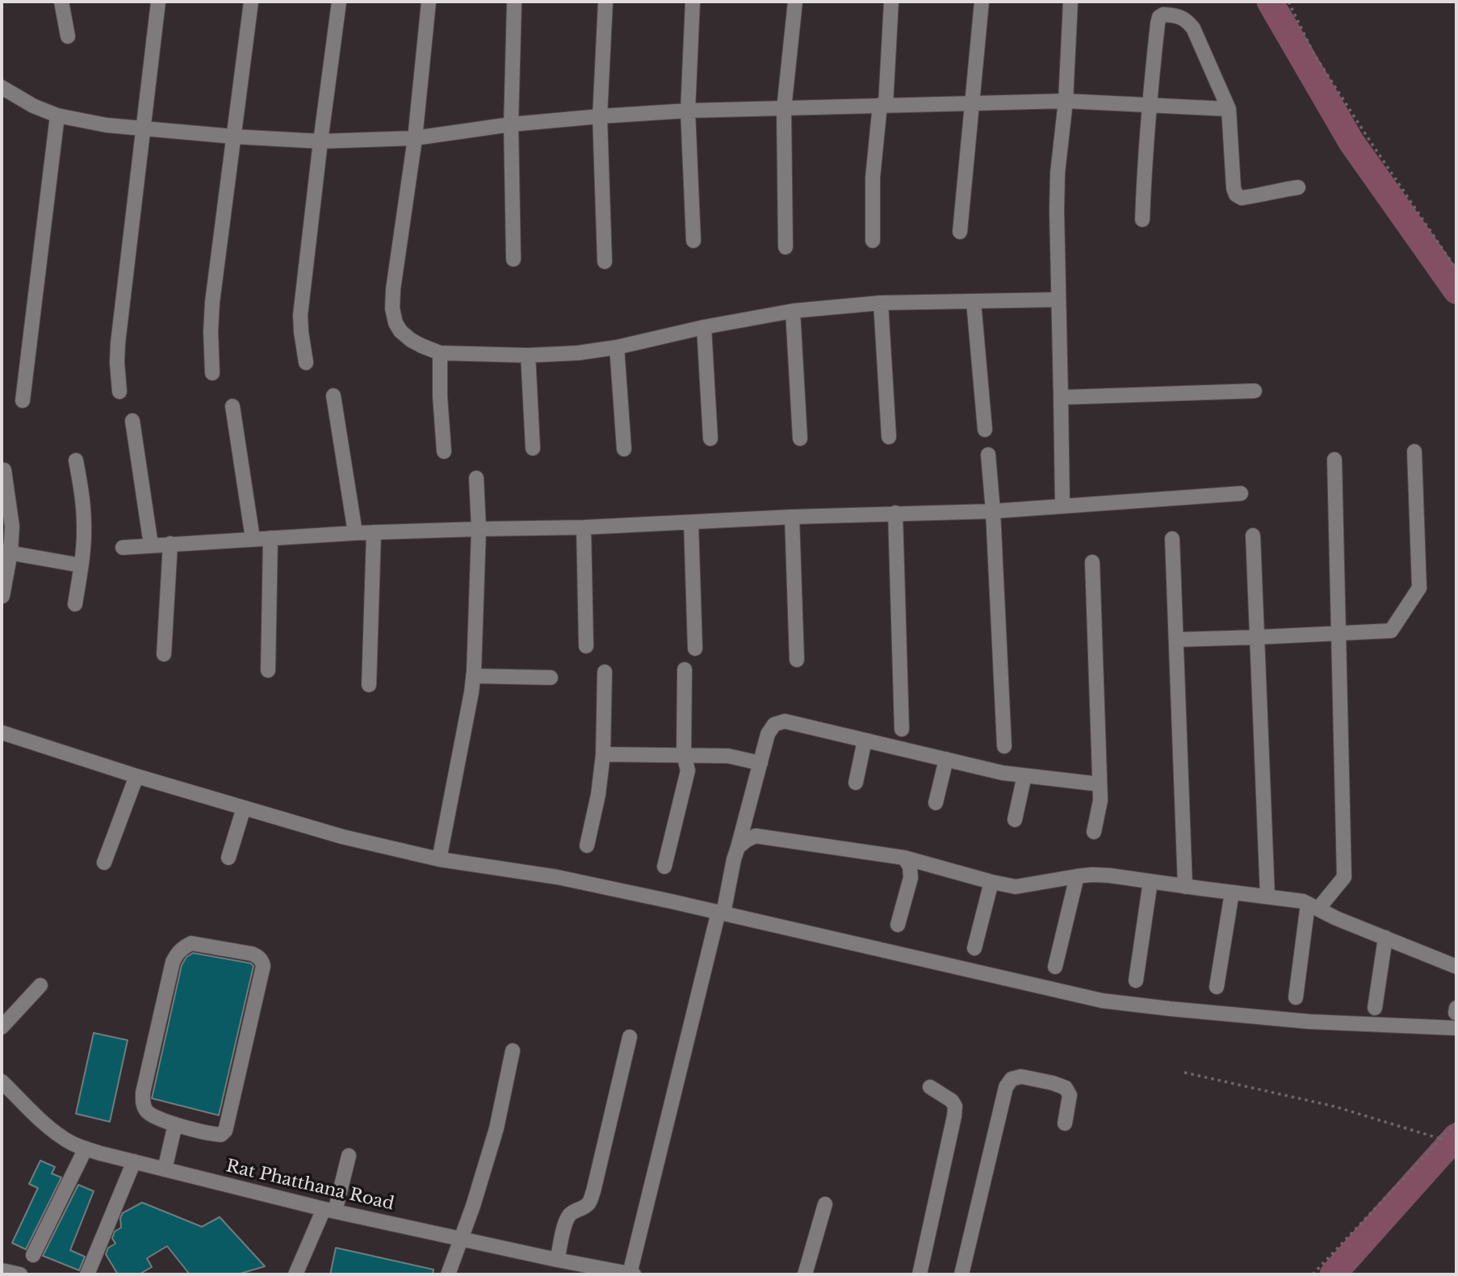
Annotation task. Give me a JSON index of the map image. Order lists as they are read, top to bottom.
{
  "streets": {
    "street": ["Rat Phatthana Road"]
  }
}
